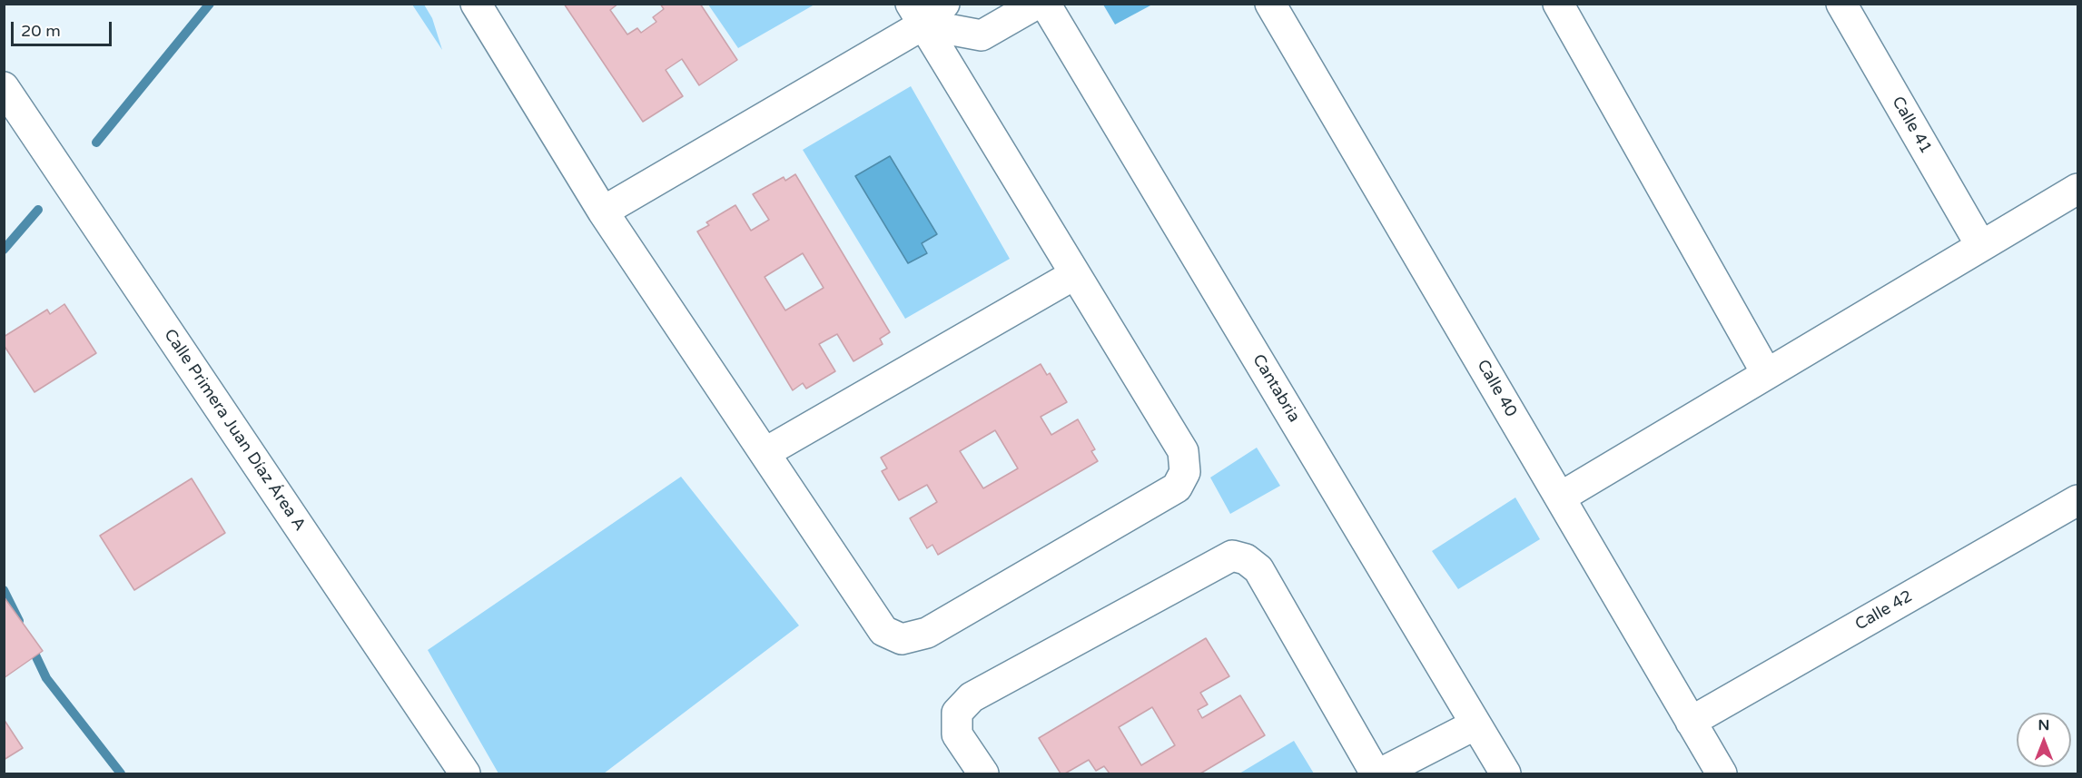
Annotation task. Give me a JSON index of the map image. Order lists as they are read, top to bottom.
{
  "streets": {
    "street": [
      "Calle 41",
      "Cantabria",
      "Calle 40",
      "Calle Primera Juan Díaz Área A",
      "Calle 42"
    ]
  },
  "crossings": [
    ["Calle 40", "Calle 42"]
  ],
  "scale_bar": "20 m",
  "north": "top"
}
